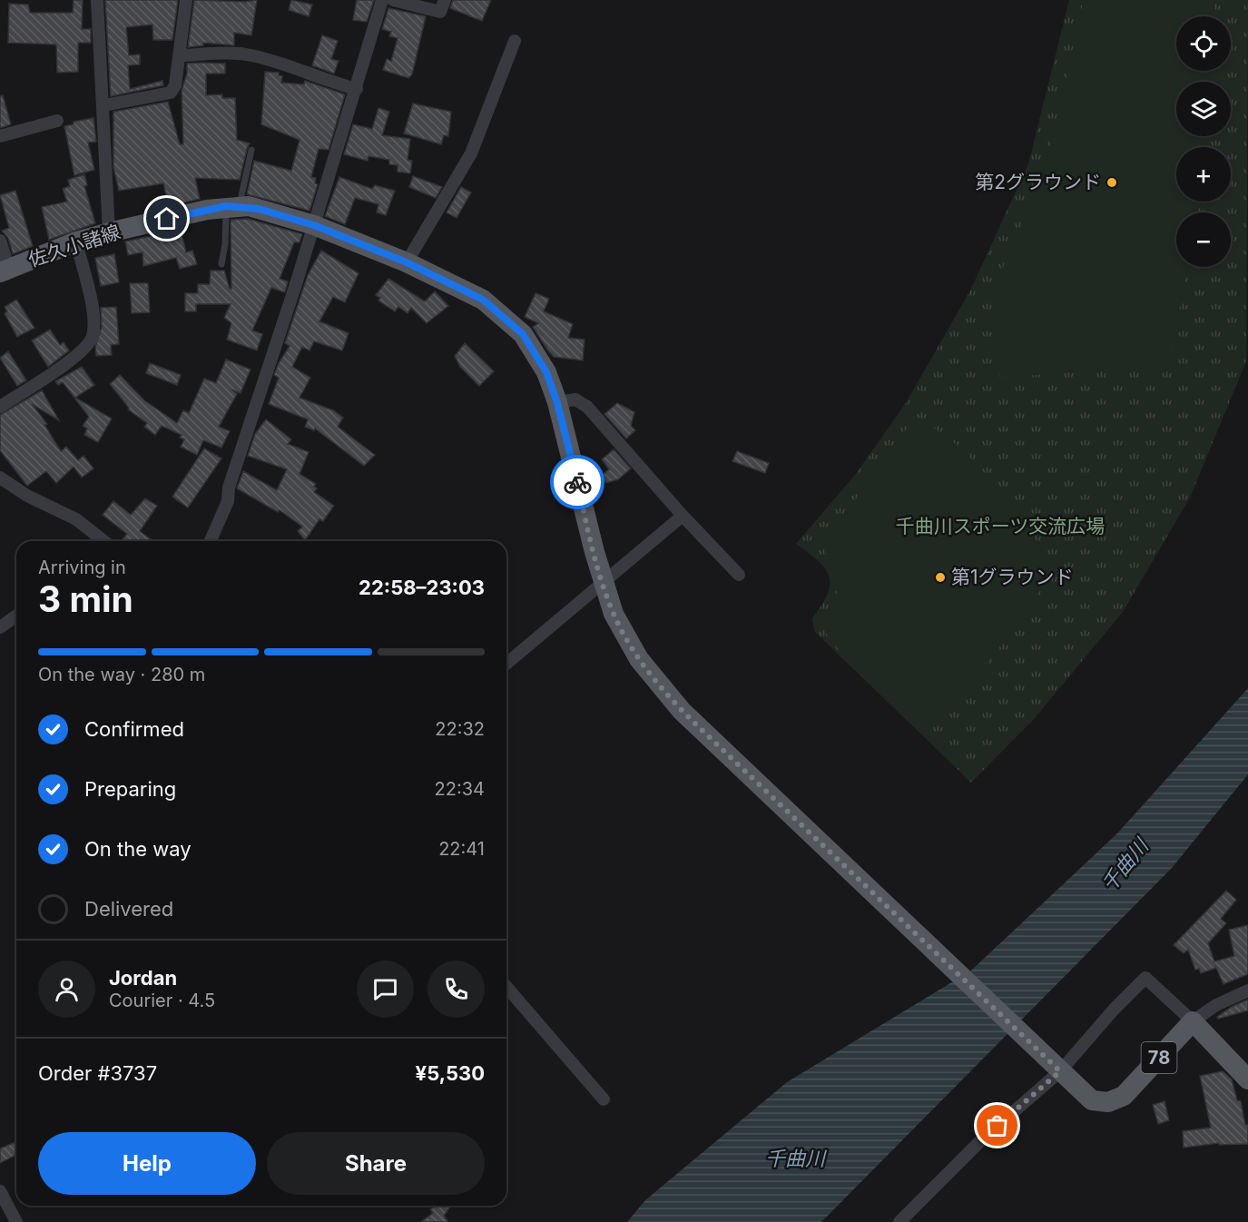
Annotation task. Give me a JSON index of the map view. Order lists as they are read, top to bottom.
{
  "streets": {
    "main road": ["佐久小諸線", "78"]
  },
  "crossings": [
    ["佐久小諸線", "78"]
  ],
  "water": ["千曲川"],
  "parks": ["千曲川スポーツ交流広場"],
  "places": ["第2グラウンド", "第1グラウンド"],
  "page": {
    "map_buttons": ["+", "−"],
    "heading": ["3 min", "Arriving in", "22:58–23:03"],
    "panel": [
      "Jordan",
      "Courier · 4.5",
      "Order #3737",
      "¥5,530"
    ],
    "bar": "On the way · 280 m",
    "list": [
      ["Confirmed", "22:32"],
      ["Preparing", "22:34"],
      ["On the way", "22:41"],
      "Delivered"
    ],
    "buttons": ["Help", "Share"]
  }
}
